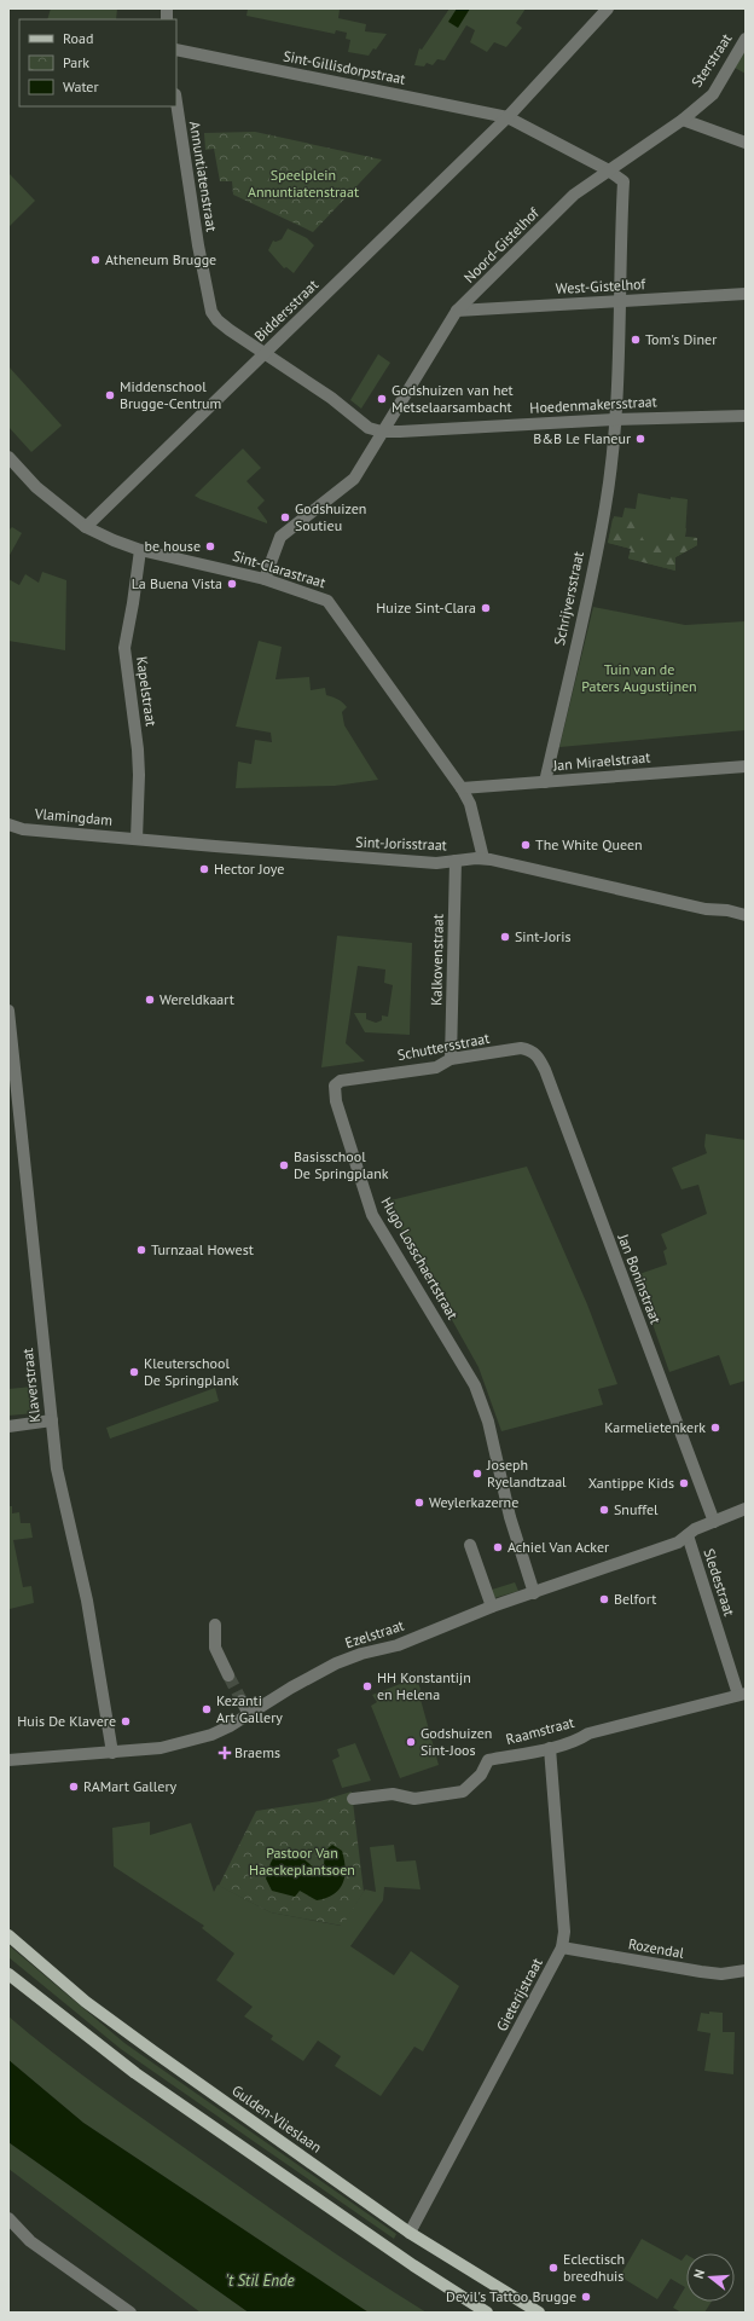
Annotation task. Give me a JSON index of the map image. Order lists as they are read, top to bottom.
{
  "streets": {
    "main road": ["Gulden-Vlieslaan"],
    "street": [
      "Sterstraat",
      "Sint-Gillisdorpstraat",
      "Annuntiatenstraat",
      "Noord-Gistelhof",
      "West-Gistelhof",
      "Biddersstraat",
      "Hoedenmakersstraat",
      "Sint-Clarastraat",
      "Schrijversstraat",
      "Kapelstraat",
      "Jan Miraelstraat",
      "Vlamingdam",
      "Sint-Jorisstraat",
      "Kalkovenstraat",
      "Schuttersstraat",
      "Hugo Losschaertstraat",
      "Jan Boninstraat",
      "Klaverstraat",
      "Sledestraat",
      "Ezelstraat",
      "Raamstraat",
      "Rozendal",
      "Gieterijstraat"
    ]
  },
  "crossings": [
    ["Sterstraat", "Noord-Gistelhof"],
    ["Sint-Gillisdorpstraat", "Noord-Gistelhof"],
    ["Sint-Gillisdorpstraat", "West-Gistelhof"],
    ["Sint-Gillisdorpstraat", "Biddersstraat"],
    ["Sint-Gillisdorpstraat", "Schrijversstraat"],
    ["Annuntiatenstraat", "Biddersstraat"],
    ["Annuntiatenstraat", "Hoedenmakersstraat"],
    ["Noord-Gistelhof", "West-Gistelhof"],
    ["Noord-Gistelhof", "Hoedenmakersstraat"],
    ["Noord-Gistelhof", "Sint-Clarastraat"],
    ["West-Gistelhof", "Schrijversstraat"],
    ["Biddersstraat", "Hoedenmakersstraat"],
    ["Biddersstraat", "Sint-Clarastraat"],
    ["Hoedenmakersstraat", "Schrijversstraat"],
    ["Sint-Clarastraat", "Kapelstraat"],
    ["Sint-Clarastraat", "Jan Miraelstraat"],
    ["Sint-Clarastraat", "Sint-Jorisstraat"],
    ["Schrijversstraat", "Jan Miraelstraat"],
    ["Kapelstraat", "Vlamingdam"],
    ["Kapelstraat", "Sint-Jorisstraat"],
    ["Vlamingdam", "Sint-Jorisstraat"],
    ["Sint-Jorisstraat", "Kalkovenstraat"],
    ["Kalkovenstraat", "Schuttersstraat"],
    ["Schuttersstraat", "Hugo Losschaertstraat"],
    ["Schuttersstraat", "Jan Boninstraat"],
    ["Hugo Losschaertstraat", "Ezelstraat"],
    ["Jan Boninstraat", "Ezelstraat"],
    ["Klaverstraat", "Ezelstraat"],
    ["Sledestraat", "Ezelstraat"],
    ["Sledestraat", "Raamstraat"],
    ["Raamstraat", "Gieterijstraat"],
    ["Rozendal", "Gieterijstraat"],
    ["Gieterijstraat", "Gulden-Vlieslaan"]
  ],
  "water": ["'t Stil Ende"],
  "parks": ["Speelplein Annuntiatenstraat", "Tuin van de Paters Augustijnen", "Pastoor Van Haeckeplantsoen"],
  "places": {
    "other": [
      "Atheneum Brugge",
      "Tom's Diner",
      "Middenschool Brugge-Centrum",
      "Godshuizen van het Metselaarsambacht",
      "B&B Le Flaneur",
      "Godshuizen Soutieu",
      "be house",
      "La Buena Vista",
      "Huize Sint-Clara",
      "The White Queen",
      "Hector Joye",
      "Sint-Joris",
      "Wereldkaart",
      "Basisschool De Springplank",
      "Turnzaal Howest",
      "Kleuterschool De Springplank",
      "Karmelietenkerk",
      "Joseph Ryelandtzaal",
      "Xantippe Kids",
      "Weylerkazerne",
      "Snuffel",
      "Achiel Van Acker",
      "Belfort",
      "HH Konstantijn en Helena",
      "Kezanti Art Gallery",
      "Huis De Klavere",
      "Godshuizen Sint-Joos",
      "RAMart Gallery",
      "Eclectisch breedhuis",
      "Devil's Tattoo Brugge"
    ],
    "health": ["Braems"]
  },
  "legend": ["Road", "Park", "Water"],
  "north": "left"
}
